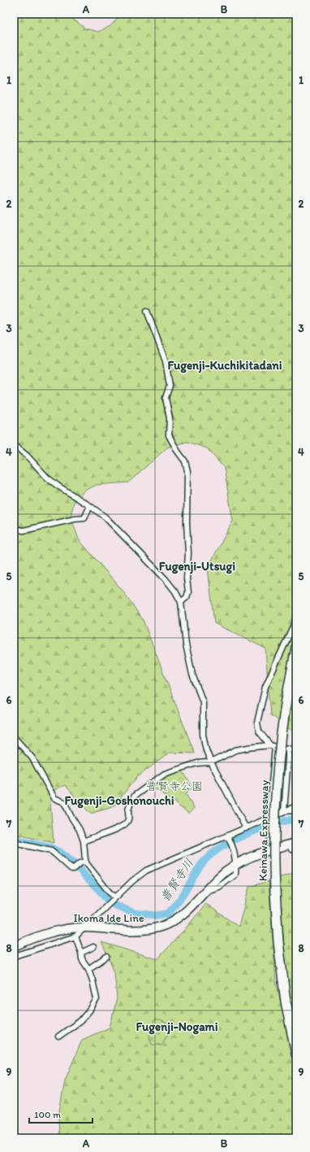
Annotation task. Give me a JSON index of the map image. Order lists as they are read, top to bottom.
{
  "streets": {
    "highway": ["Keinawa Expressway"],
    "main road": ["Ikoma Ide Line"]
  },
  "districts": [
    "Fugenji-Kuchikitadani",
    "Fugenji-Utsugi",
    "Fugenji-Goshonouchi",
    "Fugenji-Nogami"
  ],
  "water": ["普賢寺川"],
  "parks": ["普賢寺公園"],
  "scale_bar": "100 m",
  "grid": {
    "columns": ["A", "B"],
    "rows": [
      "1",
      "2",
      "3",
      "4",
      "5",
      "6",
      "7",
      "8",
      "9"
    ]
  }
}
